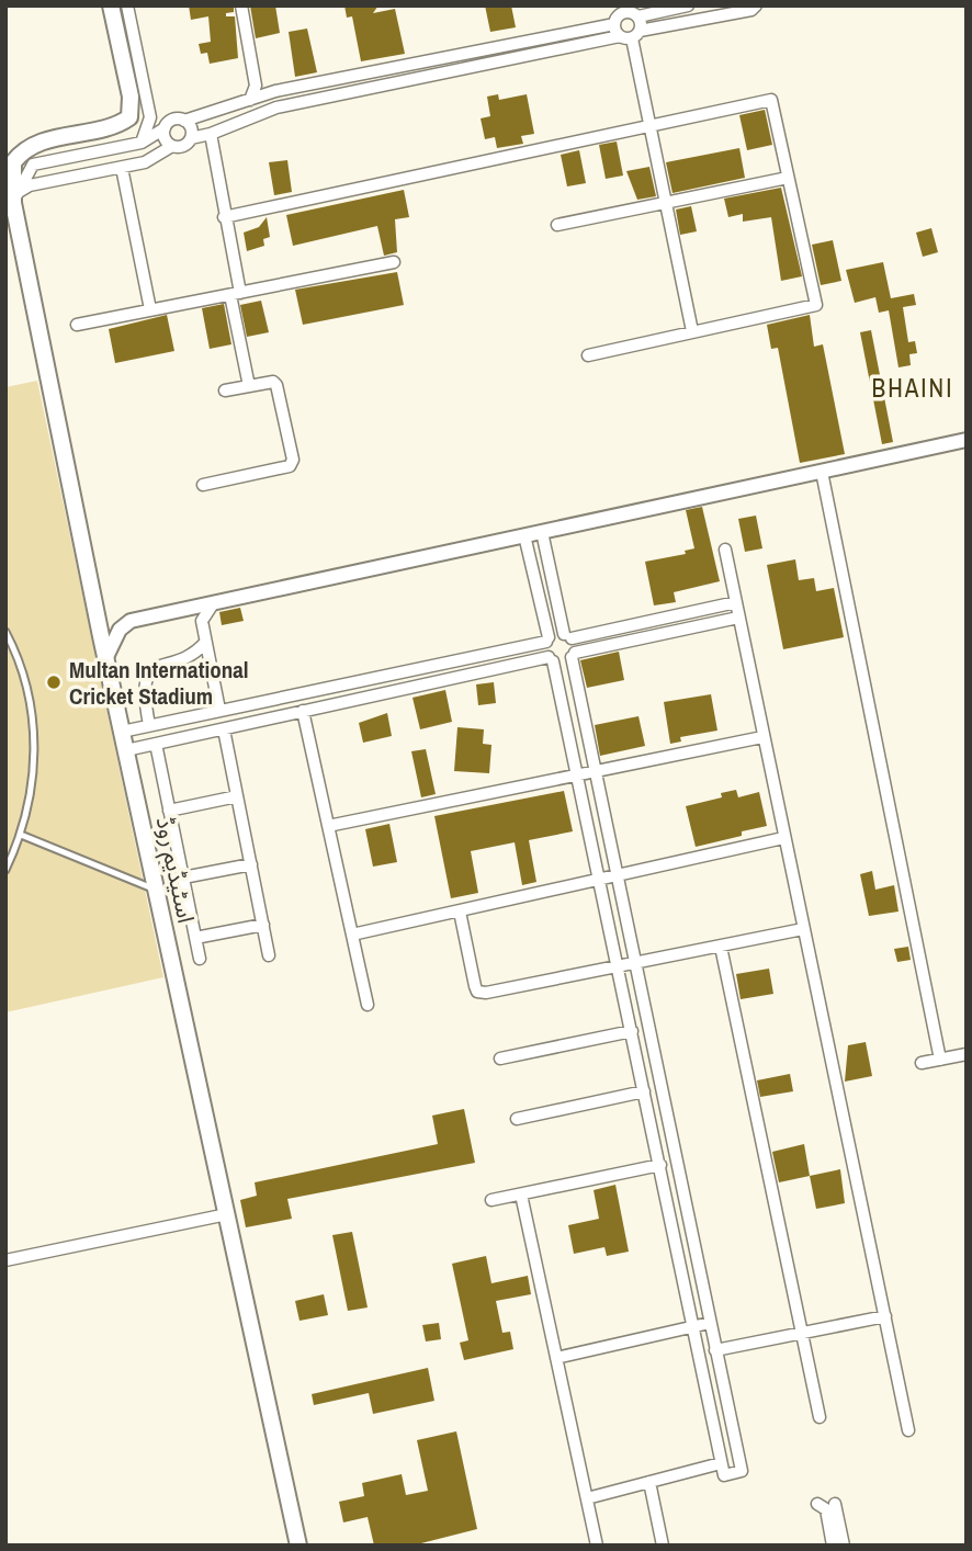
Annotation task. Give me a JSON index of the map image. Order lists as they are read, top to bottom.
{
  "streets": {
    "main road": ["اسٹیڈیم روڈ"]
  },
  "districts": ["BHAINI"],
  "places": ["Multan International Cricket Stadium"]
}
